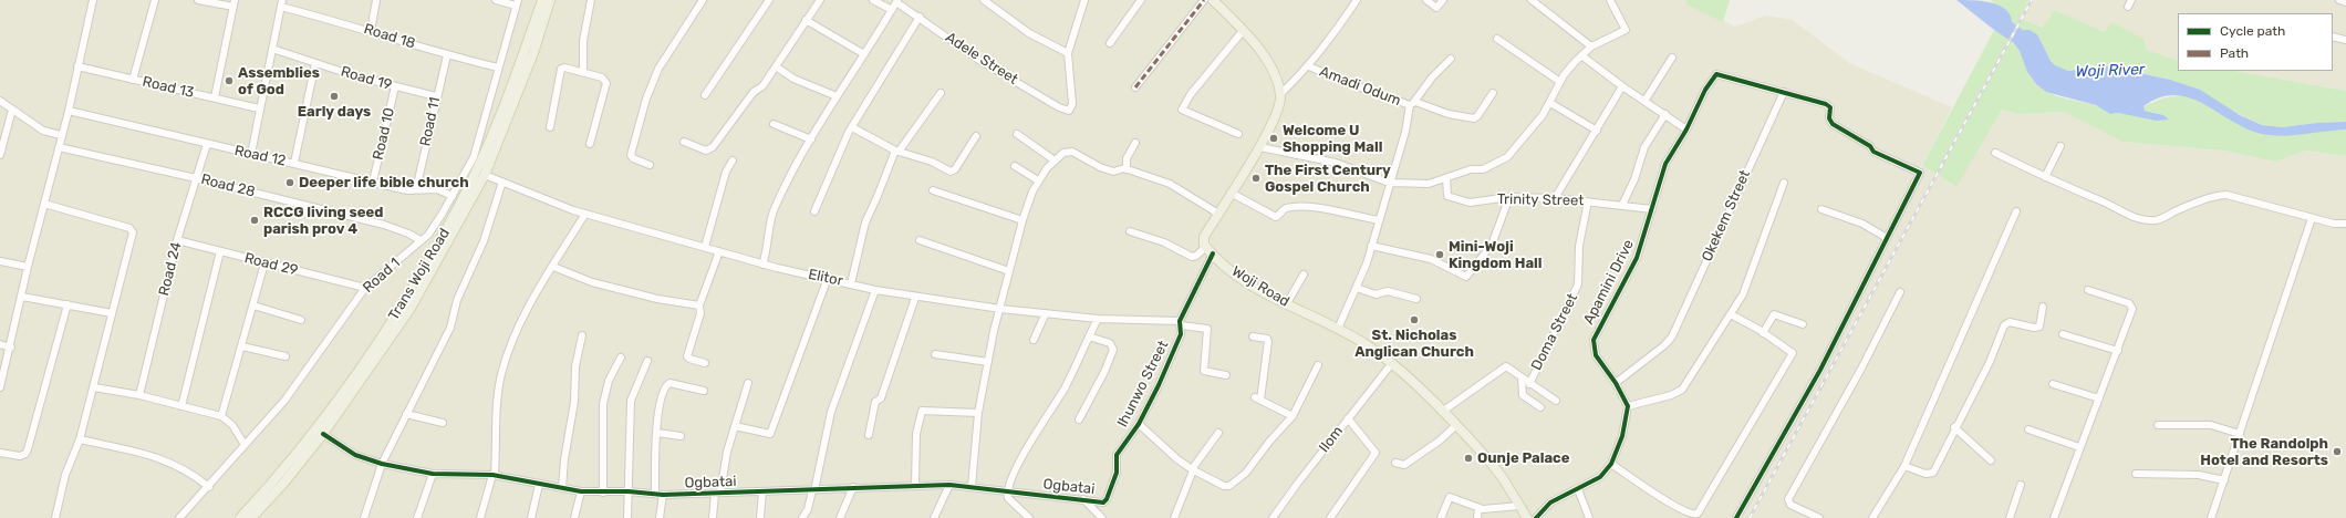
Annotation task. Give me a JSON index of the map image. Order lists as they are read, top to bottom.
{
  "streets": {
    "main road": ["Trans Woji Road", "Woji Road"],
    "street": [
      "Road 18",
      "Adele Street",
      "Road 19",
      "Amadi Odum",
      "Road 13",
      "Road 11",
      "Road 10",
      "Road 12",
      "Road 28",
      "Trinity Street",
      "Okekem Street",
      "Road 29",
      "Road 24",
      "Road 1",
      "Elitor",
      "Apamini Drive",
      "Doma Street",
      "Ihunwo Street",
      "Ilom",
      "Ogbatai"
    ]
  },
  "crossings": [
    ["Road 18", "Road 11"],
    ["Road 18", "Road 1"],
    ["Road 19", "Road 11"],
    ["Road 19", "Road 10"],
    ["Amadi Odum", "Woji Road"],
    ["Road 11", "Road 12"],
    ["Road 10", "Road 12"],
    ["Road 12", "Road 24"],
    ["Road 12", "Road 1"],
    ["Road 28", "Road 24"],
    ["Road 28", "Road 1"],
    ["Trinity Street", "Apamini Drive"],
    ["Trinity Street", "Doma Street"],
    ["Okekem Street", "Apamini Drive"],
    ["Road 29", "Road 24"],
    ["Road 29", "Road 1"],
    ["Trans Woji Road", "Elitor"],
    ["Trans Woji Road", "Ogbatai"],
    ["Elitor", "Ihunwo Street"],
    ["Woji Road", "Doma Street"],
    ["Woji Road", "Ihunwo Street"],
    ["Woji Road", "Ilom"],
    ["Ihunwo Street", "Ogbatai"]
  ],
  "water": ["Woji River"],
  "places": [
    "Assemblies of God",
    "Early days",
    "Welcome U Shopping Mall",
    "The First Century Gospel Church",
    "Deeper life bible church",
    "RCCG living seed parish prov 4",
    "Mini-Woji Kingdom Hall",
    "St. Nicholas Anglican Church",
    "The Randolph Hotel and Resorts",
    "Ounje Palace"
  ],
  "legend": ["Cycle path", "Path"]
}
